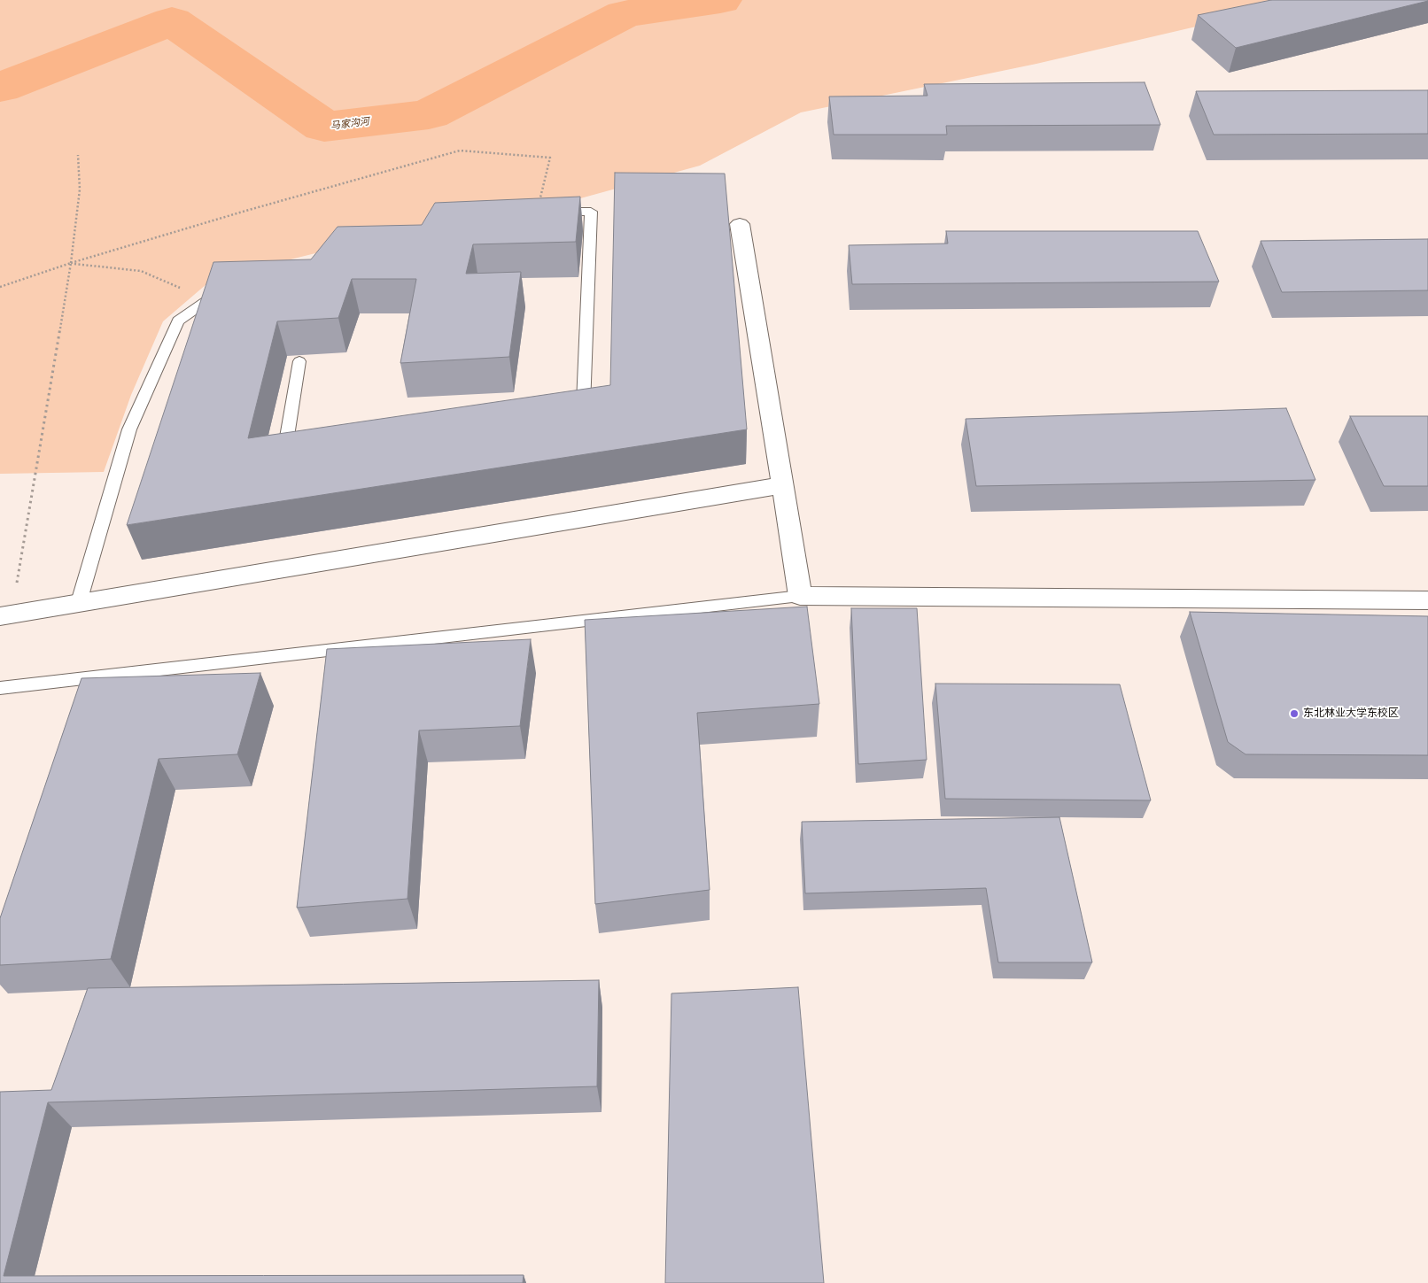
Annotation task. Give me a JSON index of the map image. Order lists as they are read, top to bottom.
{
  "water": ["马家沟河"],
  "places": ["东北林业大学东校区"]
}
